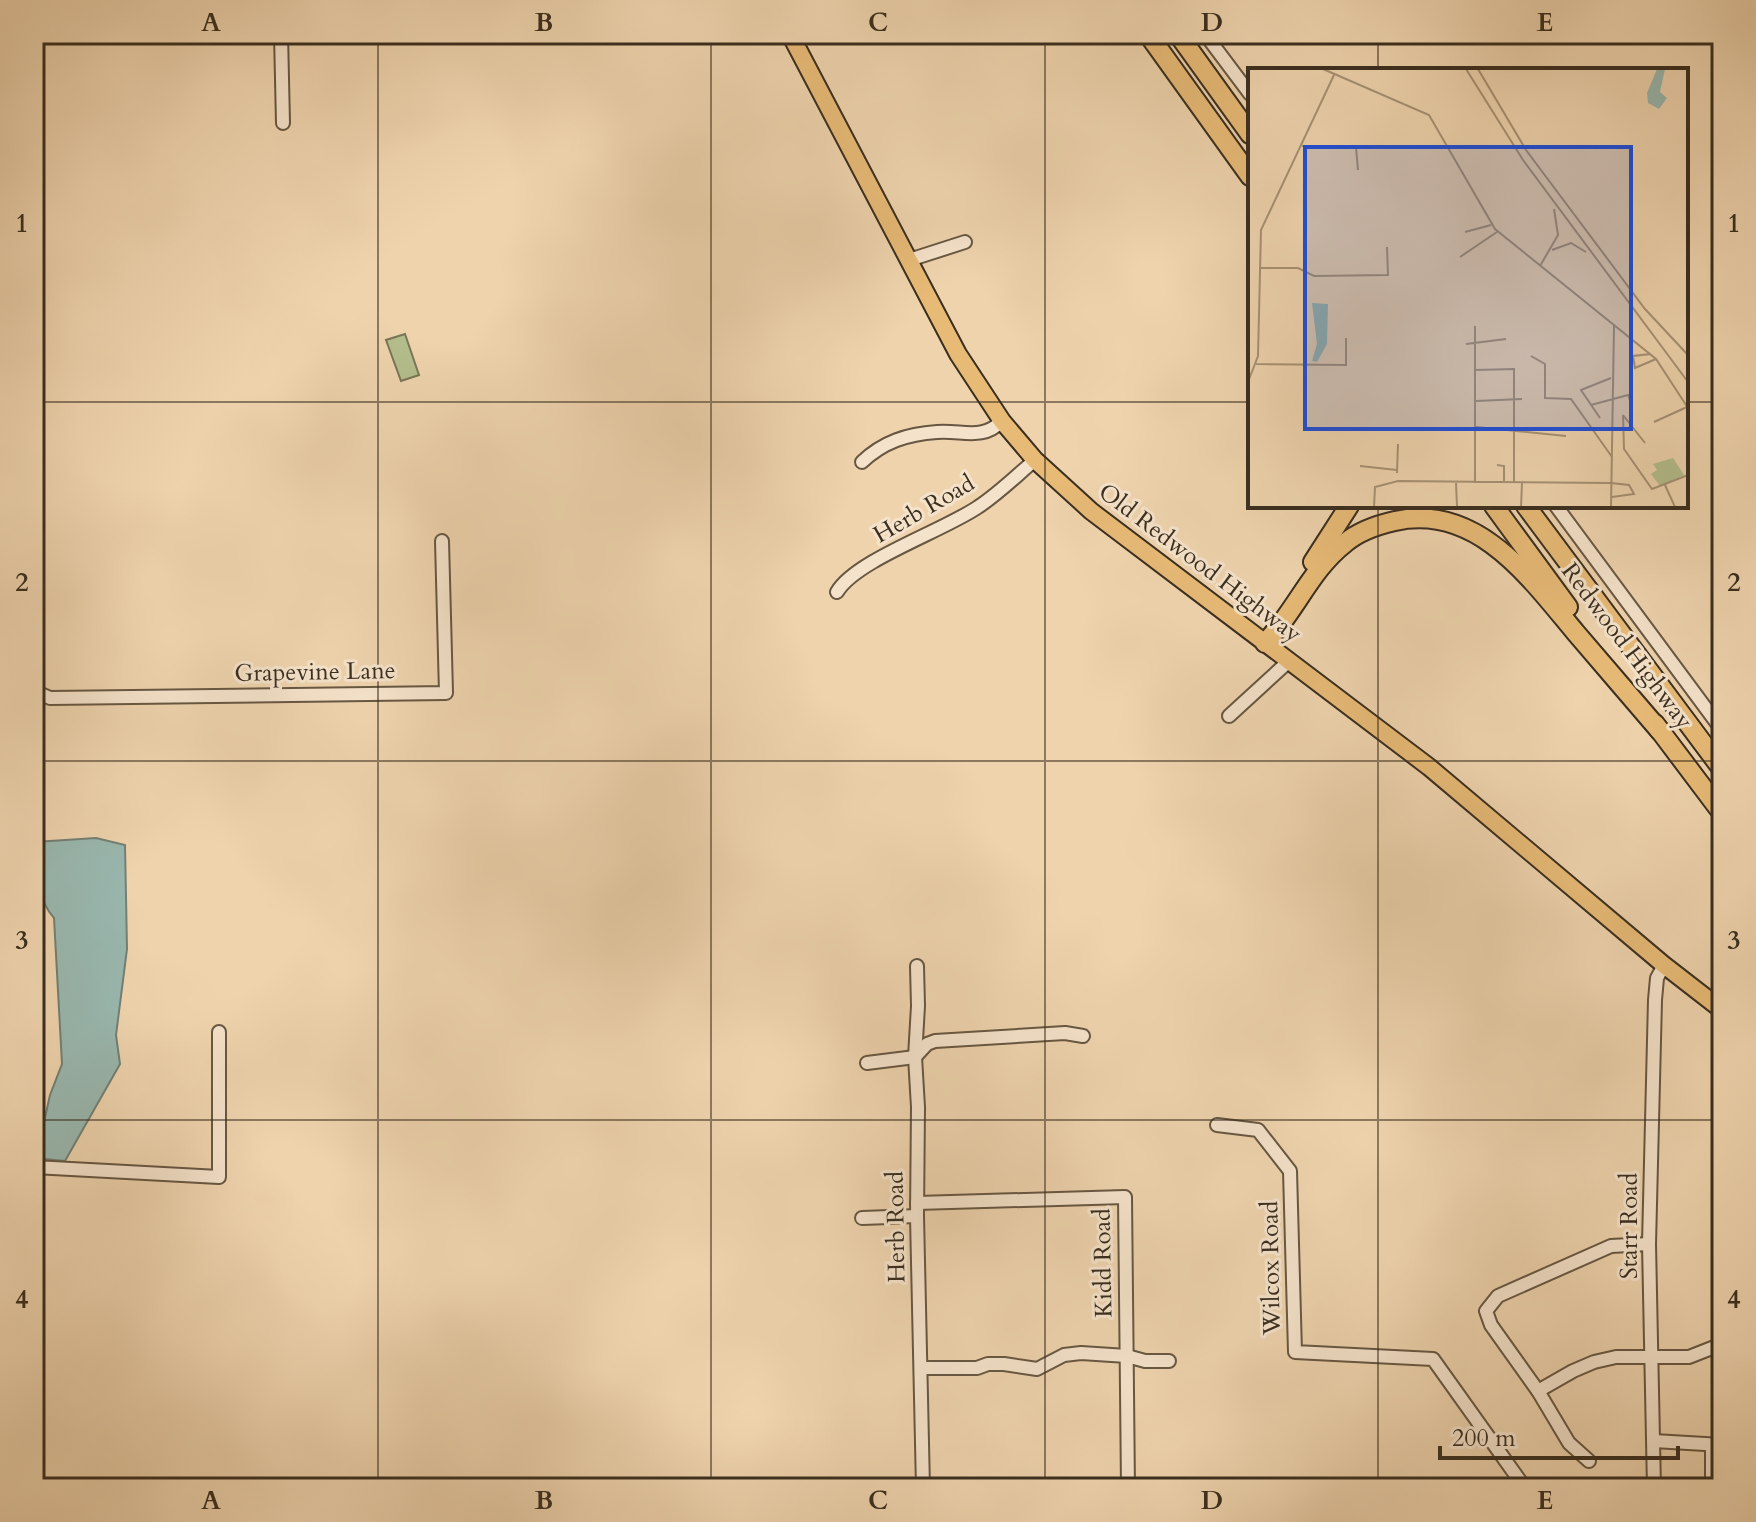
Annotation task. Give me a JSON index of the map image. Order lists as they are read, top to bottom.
{
  "streets": {
    "highway": ["Redwood Highway"],
    "main road": ["Old Redwood Highway"],
    "street": [
      "Herb Road",
      "Grapevine Lane",
      "Starr Road",
      "Kidd Road",
      "Wilcox Road"
    ]
  },
  "crossings": [
    ["Herb Road", "Old Redwood Highway"],
    ["Herb Road", "Kidd Road"],
    ["Old Redwood Highway", "Starr Road"]
  ],
  "scale_bar": "200 m",
  "grid": {
    "columns": [
      "A",
      "B",
      "C",
      "D",
      "E"
    ],
    "rows": [
      "1",
      "2",
      "3",
      "4"
    ]
  }
}
